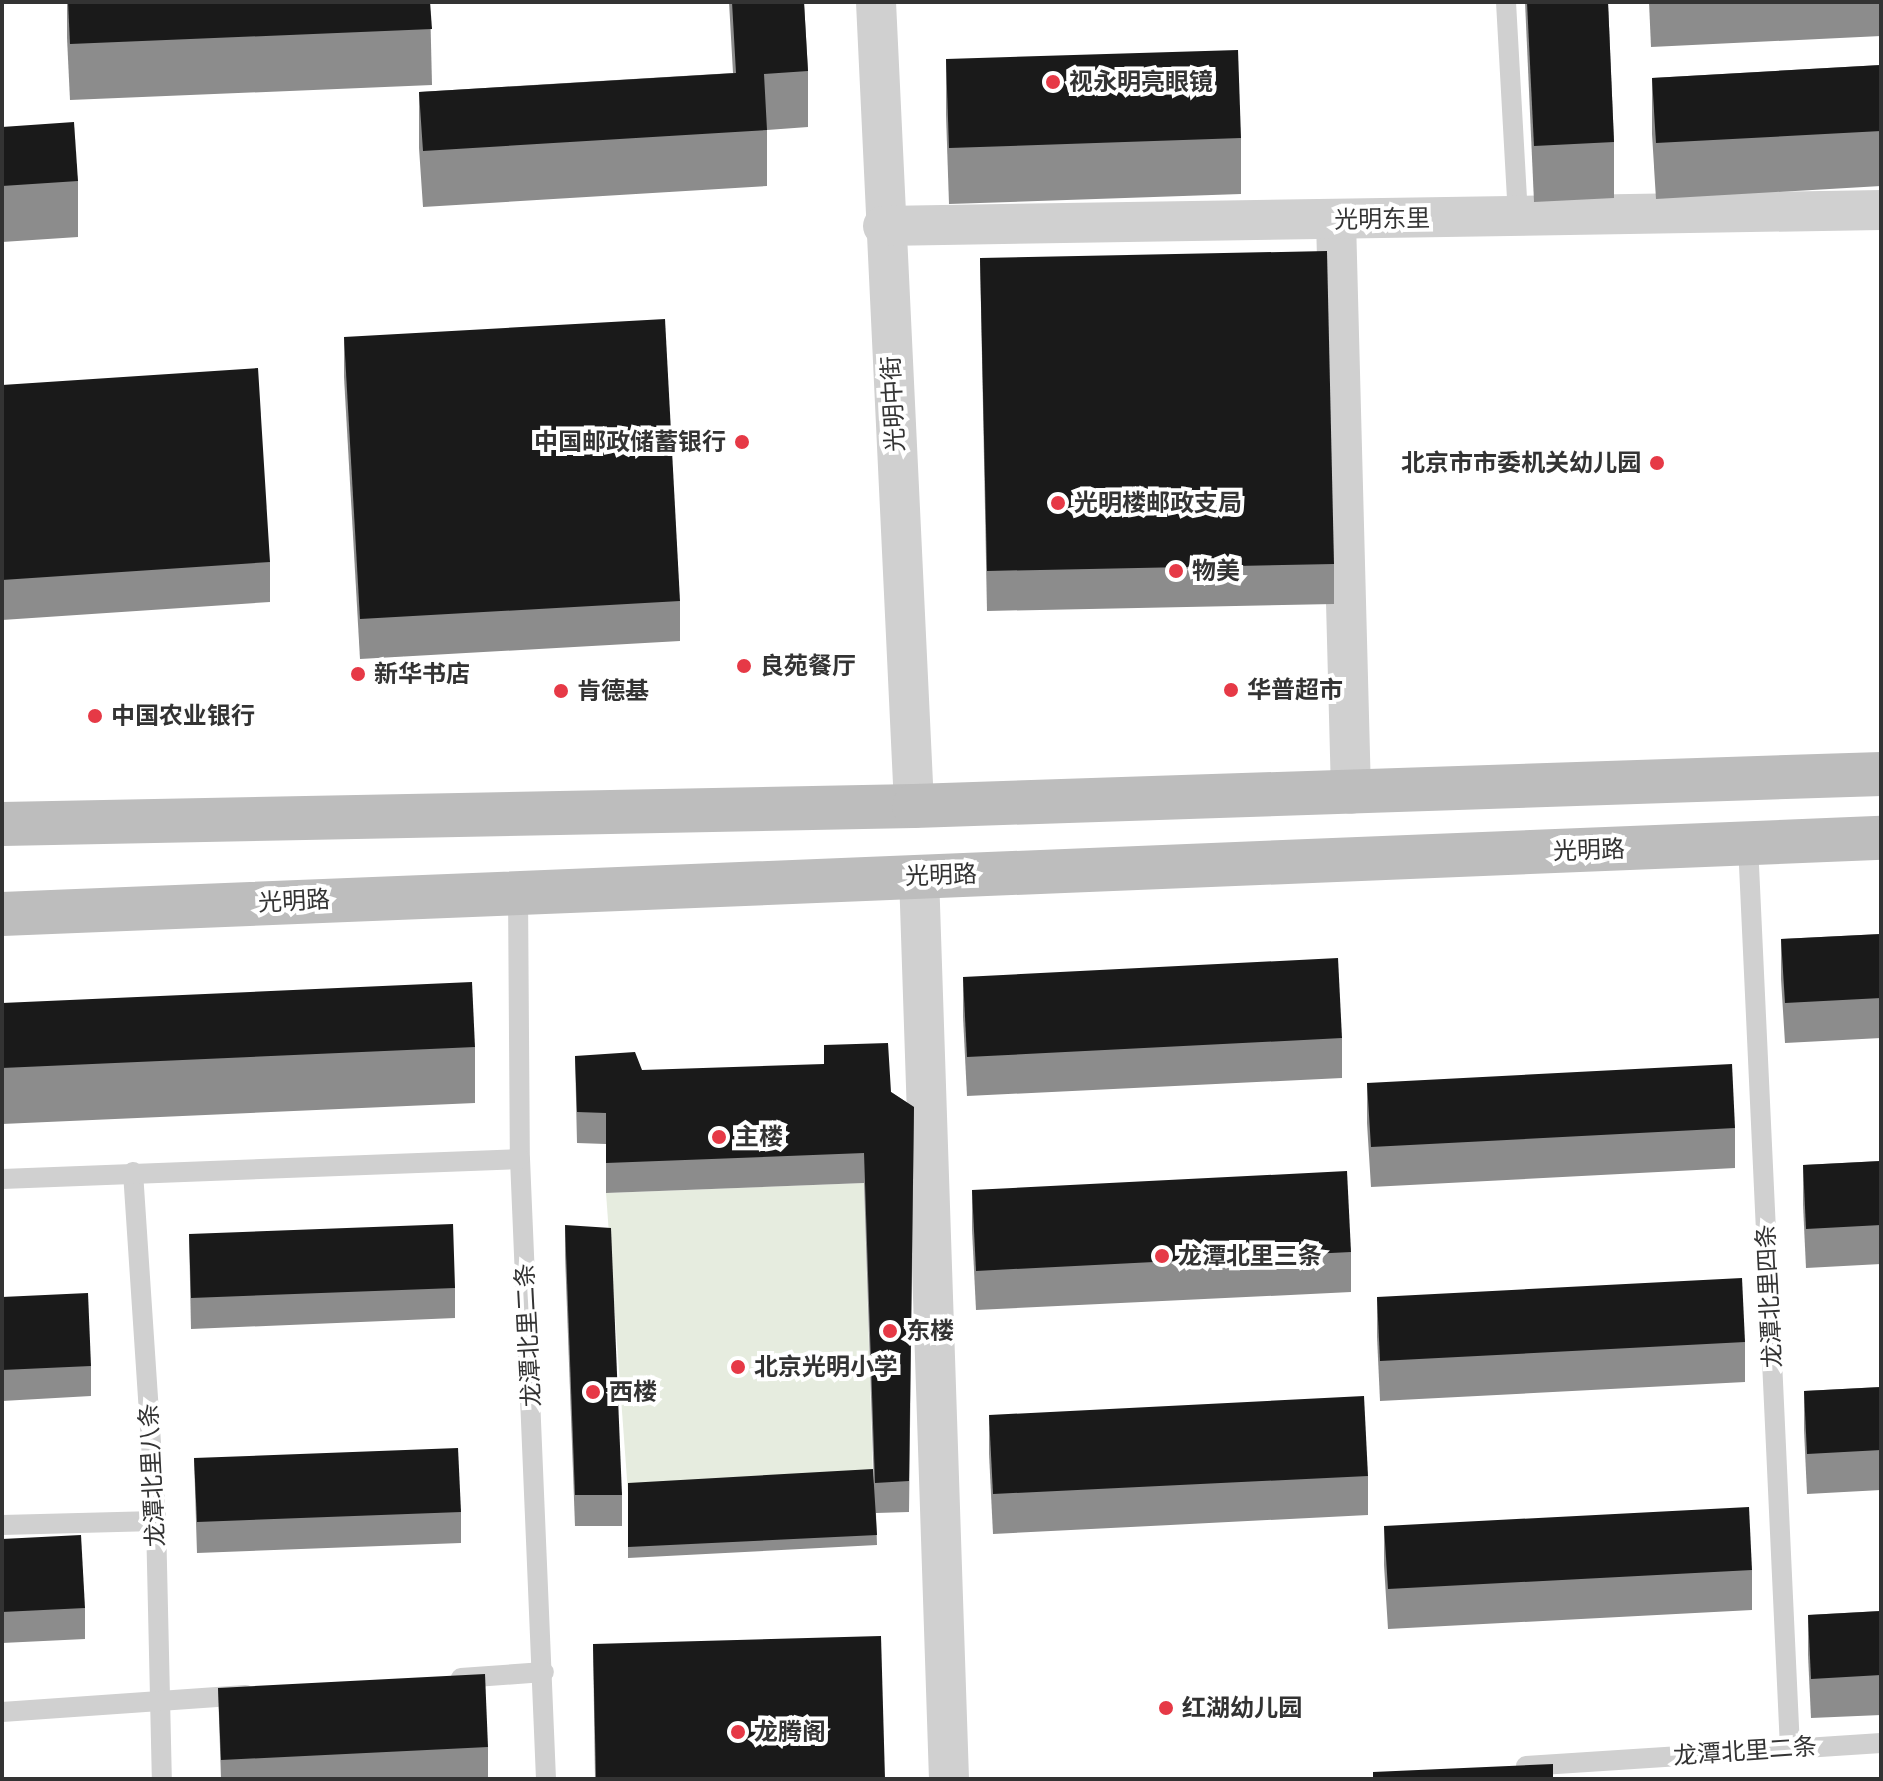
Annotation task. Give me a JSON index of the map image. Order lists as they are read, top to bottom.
{
  "streets": {
    "main road": ["光明路"],
    "street": ["光明东里", "光明中街"],
    "lane": ["龙潭北里四条", "龙潭北里二条", "龙潭北里八条"]
  },
  "crossings": [
    ["光明东里", "光明中街"],
    ["光明路", "龙潭北里四条"],
    ["光明路", "龙潭北里二条"],
    ["龙潭北里四条", "龙潭北里二条"]
  ],
  "places": [
    "视永明亮眼镜",
    "中国邮政储蓄银行",
    "北京市市委机关幼儿园",
    "光明楼邮政支局",
    "物美",
    "良苑餐厅",
    "新华书店",
    "华普超市",
    "肯德基",
    "中国农业银行",
    "主楼",
    "龙潭北里三条",
    "东楼",
    "北京光明小学",
    "西楼",
    "红湖幼儿园",
    "龙腾阁"
  ]
}
